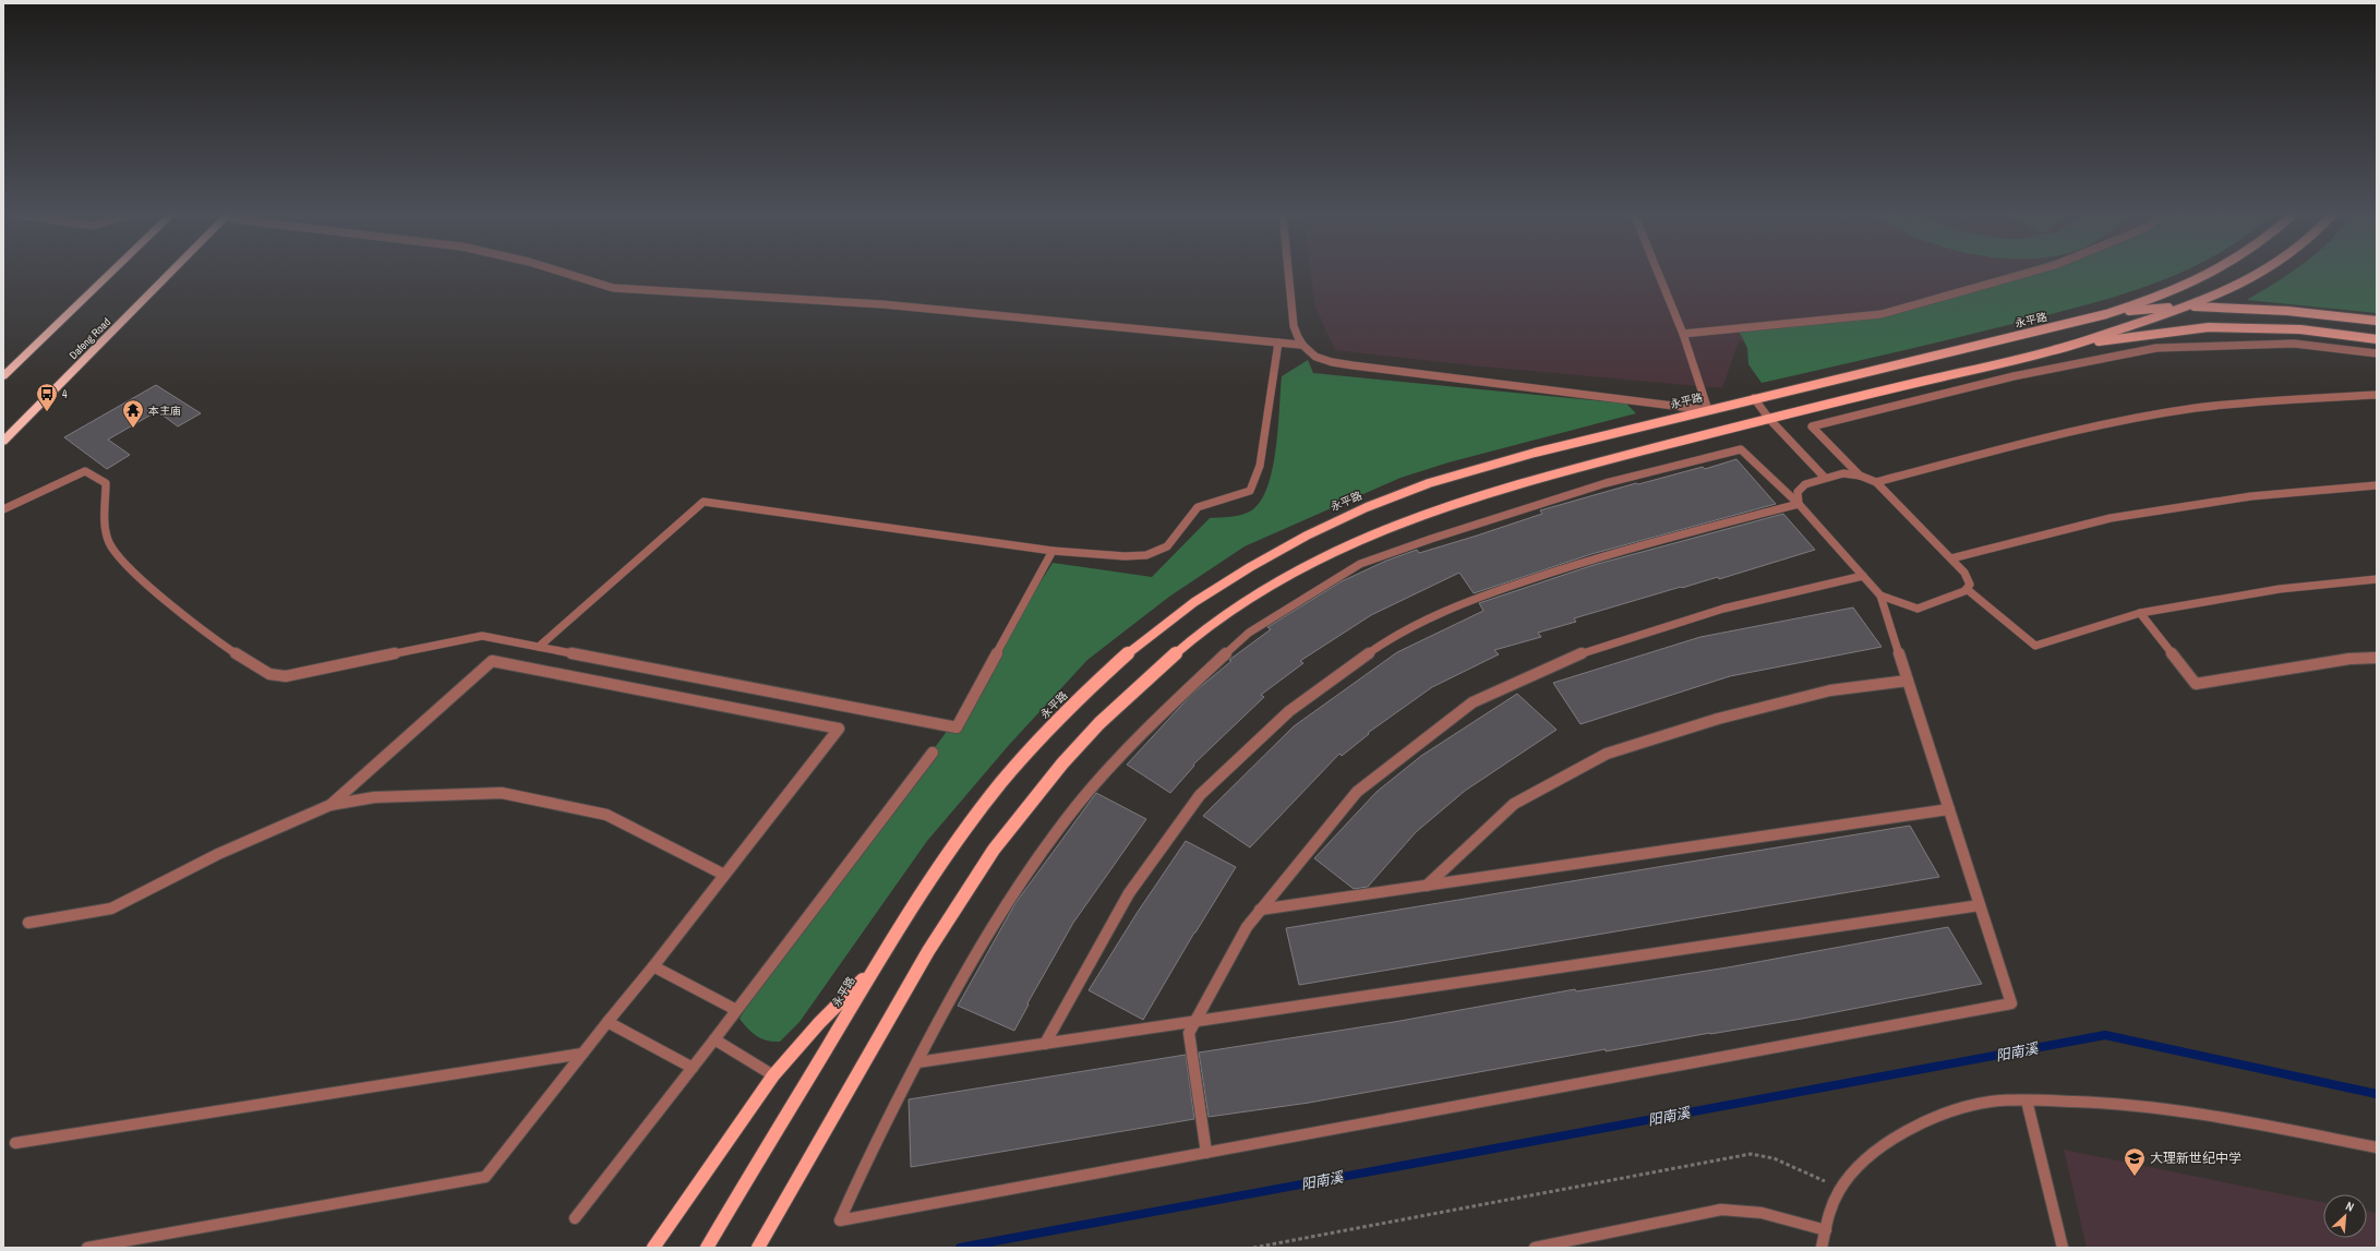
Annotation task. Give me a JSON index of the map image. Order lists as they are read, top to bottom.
{
  "streets": {
    "highway": ["Dafeng Road"],
    "main road": ["永平路"]
  },
  "water": ["阳南溪"],
  "places": {
    "bus stop": ["4"],
    "temple": ["本主庙"],
    "school or university": ["大理新世纪中学"]
  },
  "north": "top right"
}
